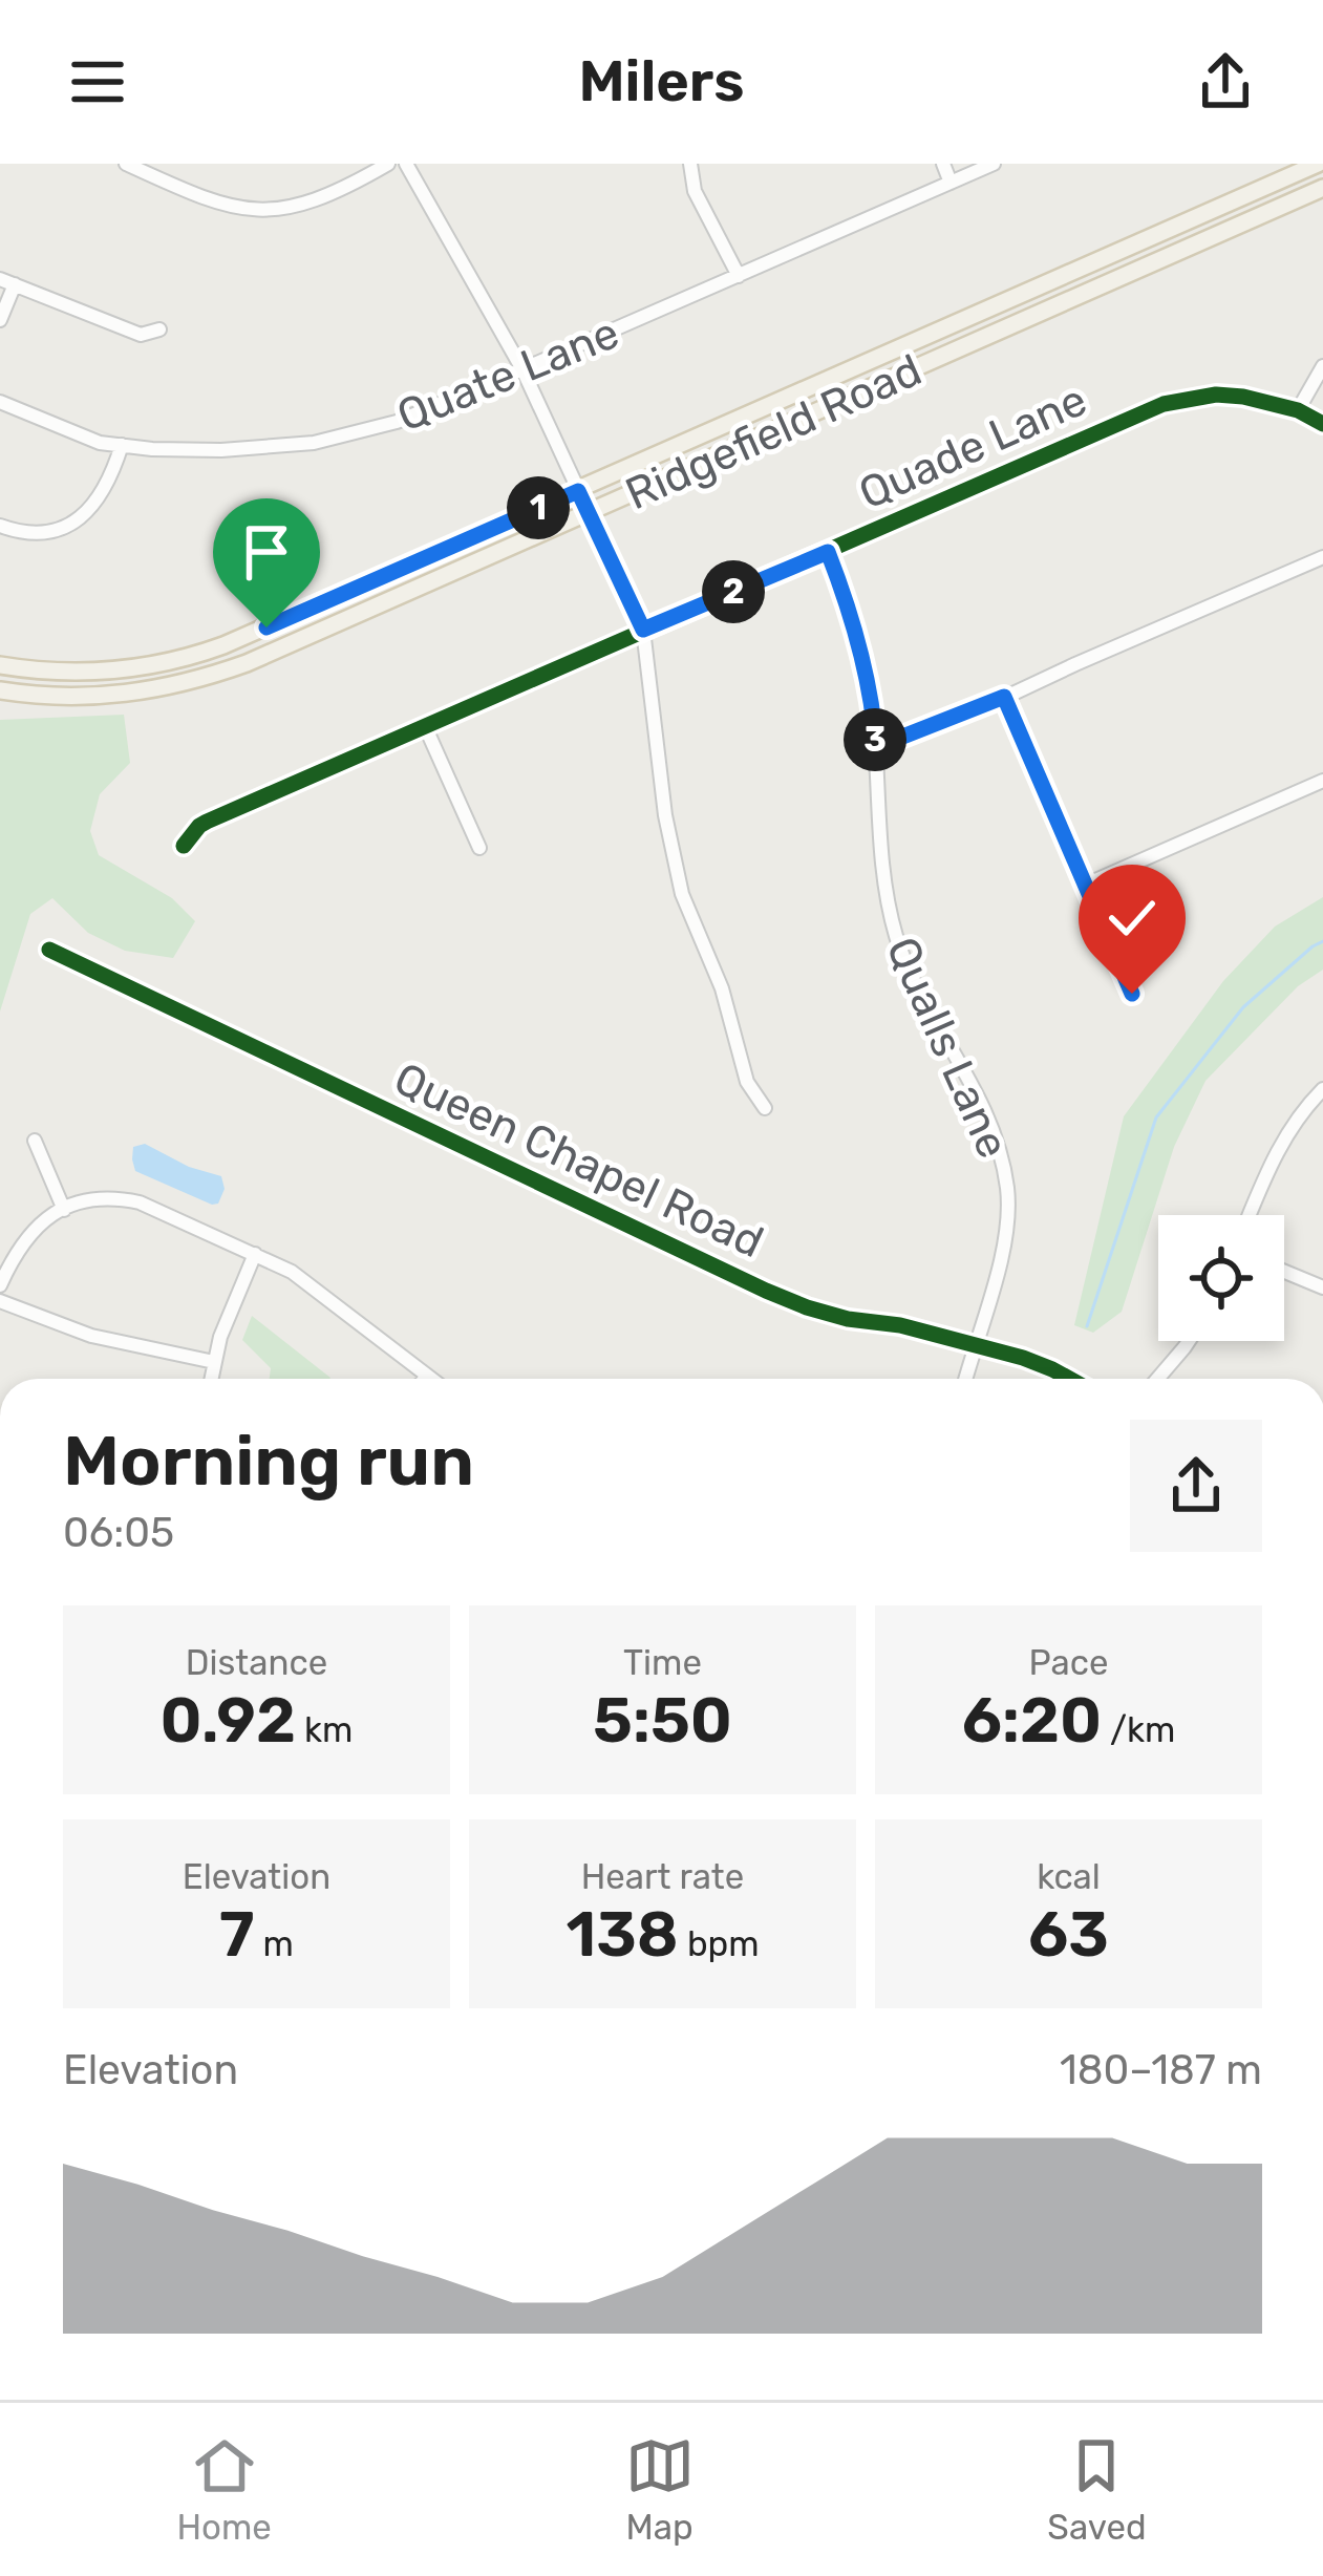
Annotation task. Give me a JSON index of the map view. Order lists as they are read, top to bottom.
{
  "streets": {
    "main road": ["Ridgefield Road"],
    "street": [
      "Quate Lane",
      "Quade Lane",
      "Qualls Lane",
      "Queen Chapel Road"
    ]
  },
  "crossings": [
    ["Quade Lane", "Qualls Lane"],
    ["Qualls Lane", "Queen Chapel Road"]
  ],
  "page": {
    "header": "Milers",
    "pins": ["1", "2", "3"],
    "heading": ["Morning run", "06:05"],
    "stats": [
      ["Distance", "0.92 km"],
      ["Time", "5:50"],
      ["Pace", "6:20 /km"],
      ["Elevation", "7 m"],
      ["Heart rate", "138 bpm"],
      ["kcal", "63"]
    ],
    "chart": ["Elevation", "180–187 m"],
    "tabs": ["Home", "Map", "Saved"]
  }
}
